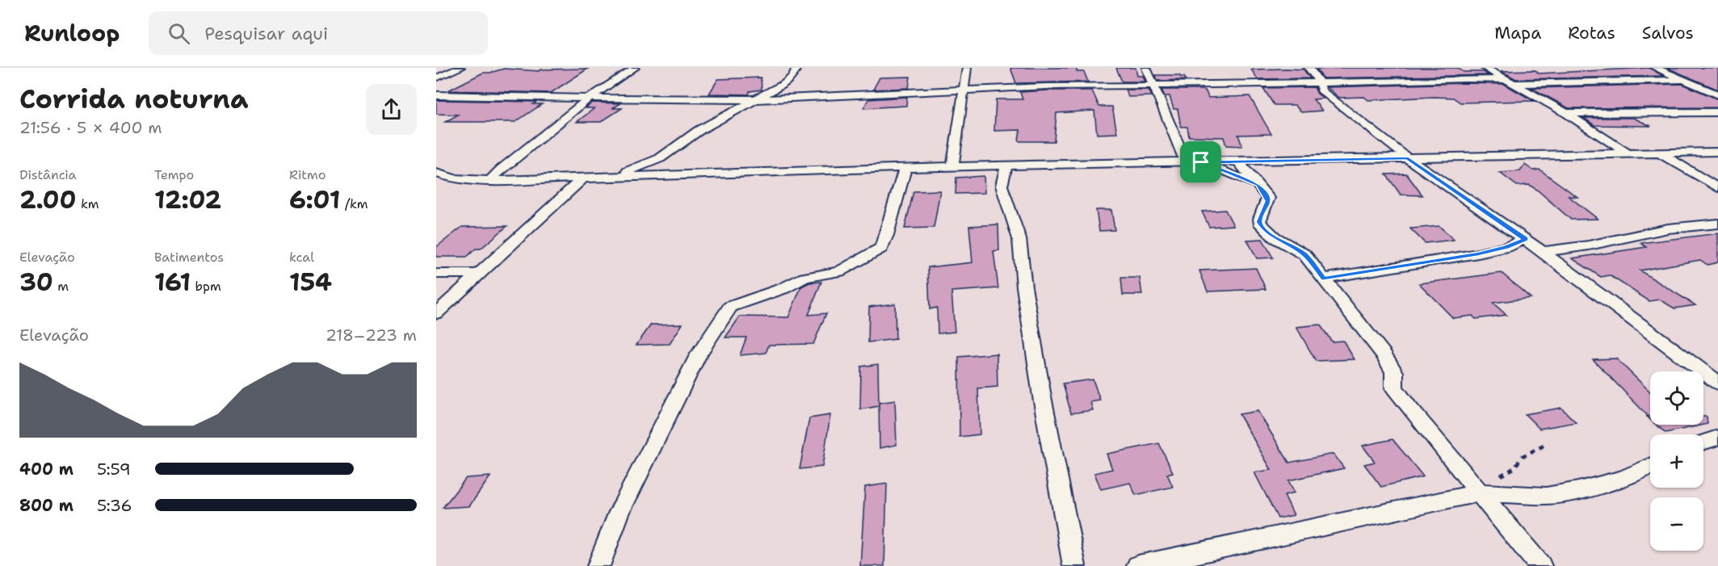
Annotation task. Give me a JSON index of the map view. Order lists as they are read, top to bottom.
{
  "page": {
    "header": "Runloop",
    "search": "Pesquisar aqui",
    "nav": ["Mapa", "Rotas", "Salvos"],
    "heading": ["Corrida noturna", "21:56 · 5 × 400 m"],
    "stats": [
      ["Distância", "2.00 km"],
      ["Tempo", "12:02"],
      ["Ritmo", "6:01 /km"],
      ["Elevação", "30 m"],
      ["Batimentos", "161 bpm"],
      ["kcal", "154"]
    ],
    "chart": ["Elevação", "218–223 m"],
    "map_buttons": ["+", "−"],
    "list": [
      {
        "name": "400 m",
        "note": "5:59"
      },
      {
        "name": "800 m",
        "note": "5:36"
      }
    ]
  }
}
